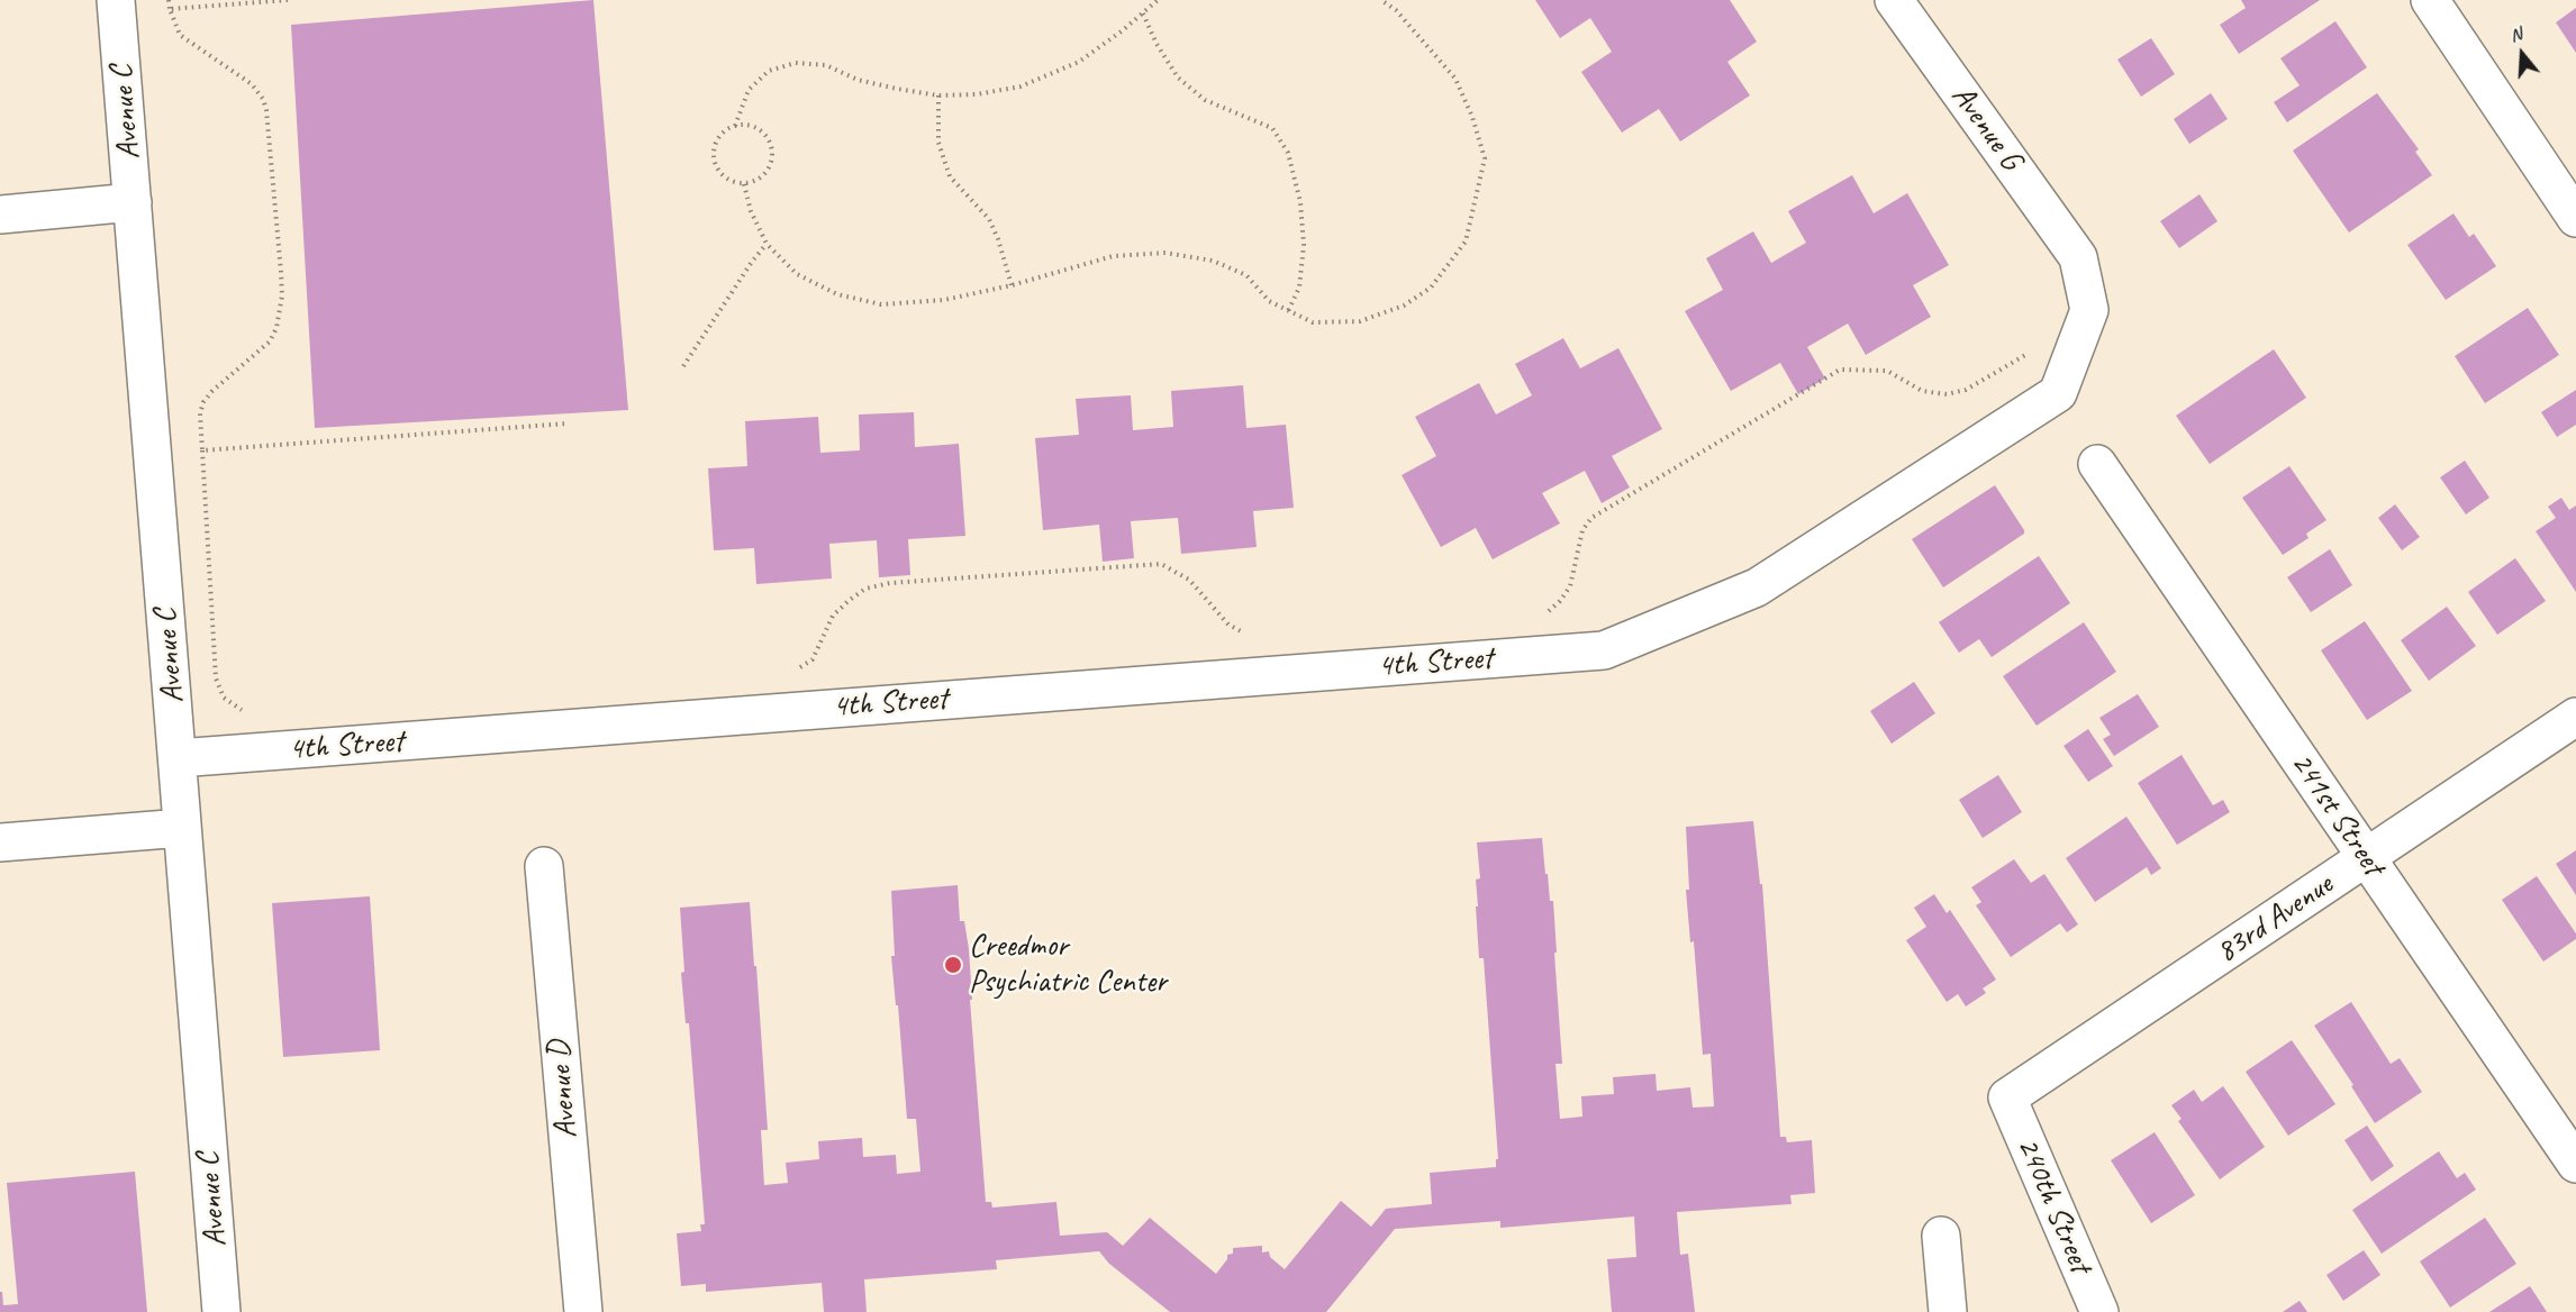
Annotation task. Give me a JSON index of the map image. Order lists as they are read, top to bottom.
{
  "streets": {
    "street": [
      "Avenue C",
      "Avenue G",
      "4th Street",
      "241st Street",
      "83rd Avenue",
      "Avenue D",
      "240th Street"
    ]
  },
  "crossings": [
    ["Avenue C", "4th Street"],
    ["Avenue G", "4th Street"],
    ["241st Street", "83rd Avenue"],
    ["83rd Avenue", "240th Street"]
  ],
  "places": ["Creedmor Psychiatric Center"],
  "north": "top"
}
